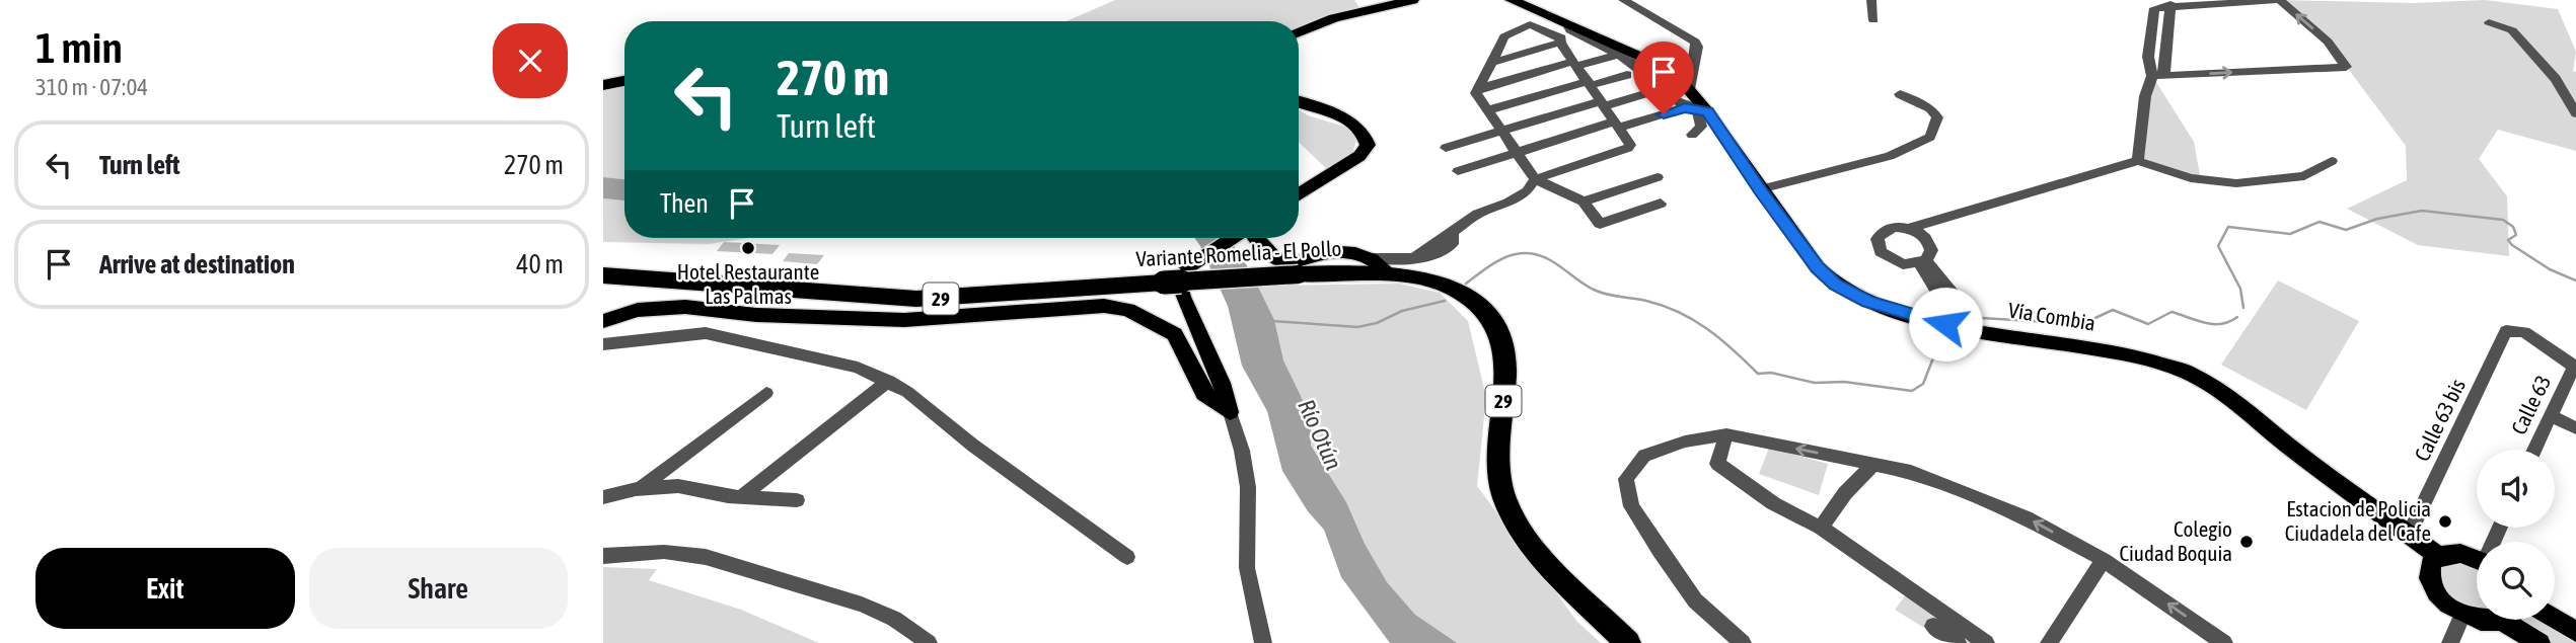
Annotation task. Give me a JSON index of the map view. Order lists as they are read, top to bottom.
{
  "streets": {
    "highway": ["Variante Romelia - El Pollo", "29"],
    "main road": ["Vía Combia"],
    "street": ["Calle 63", "Calle 63 bis"]
  },
  "crossings": [
    ["Vía Combia", "Calle 63 bis"],
    ["Calle 63", "Calle 63 bis"]
  ],
  "water": ["Río Otún"],
  "places": ["Hotel Restaurante Las Palmas", "Estacion de Policia Ciudadela del Cafe", "Colegio Ciudad Boquia"],
  "page": {
    "heading": ["1 min", "310 m · 07:04"],
    "turn": ["270 m", "Turn left"],
    "list": [
      {
        "name": "Turn left",
        "value": "270 m"
      },
      {
        "name": "Arrive at destination",
        "value": "40 m"
      }
    ],
    "then": "Then",
    "buttons": ["Exit", "Share"]
  }
}
